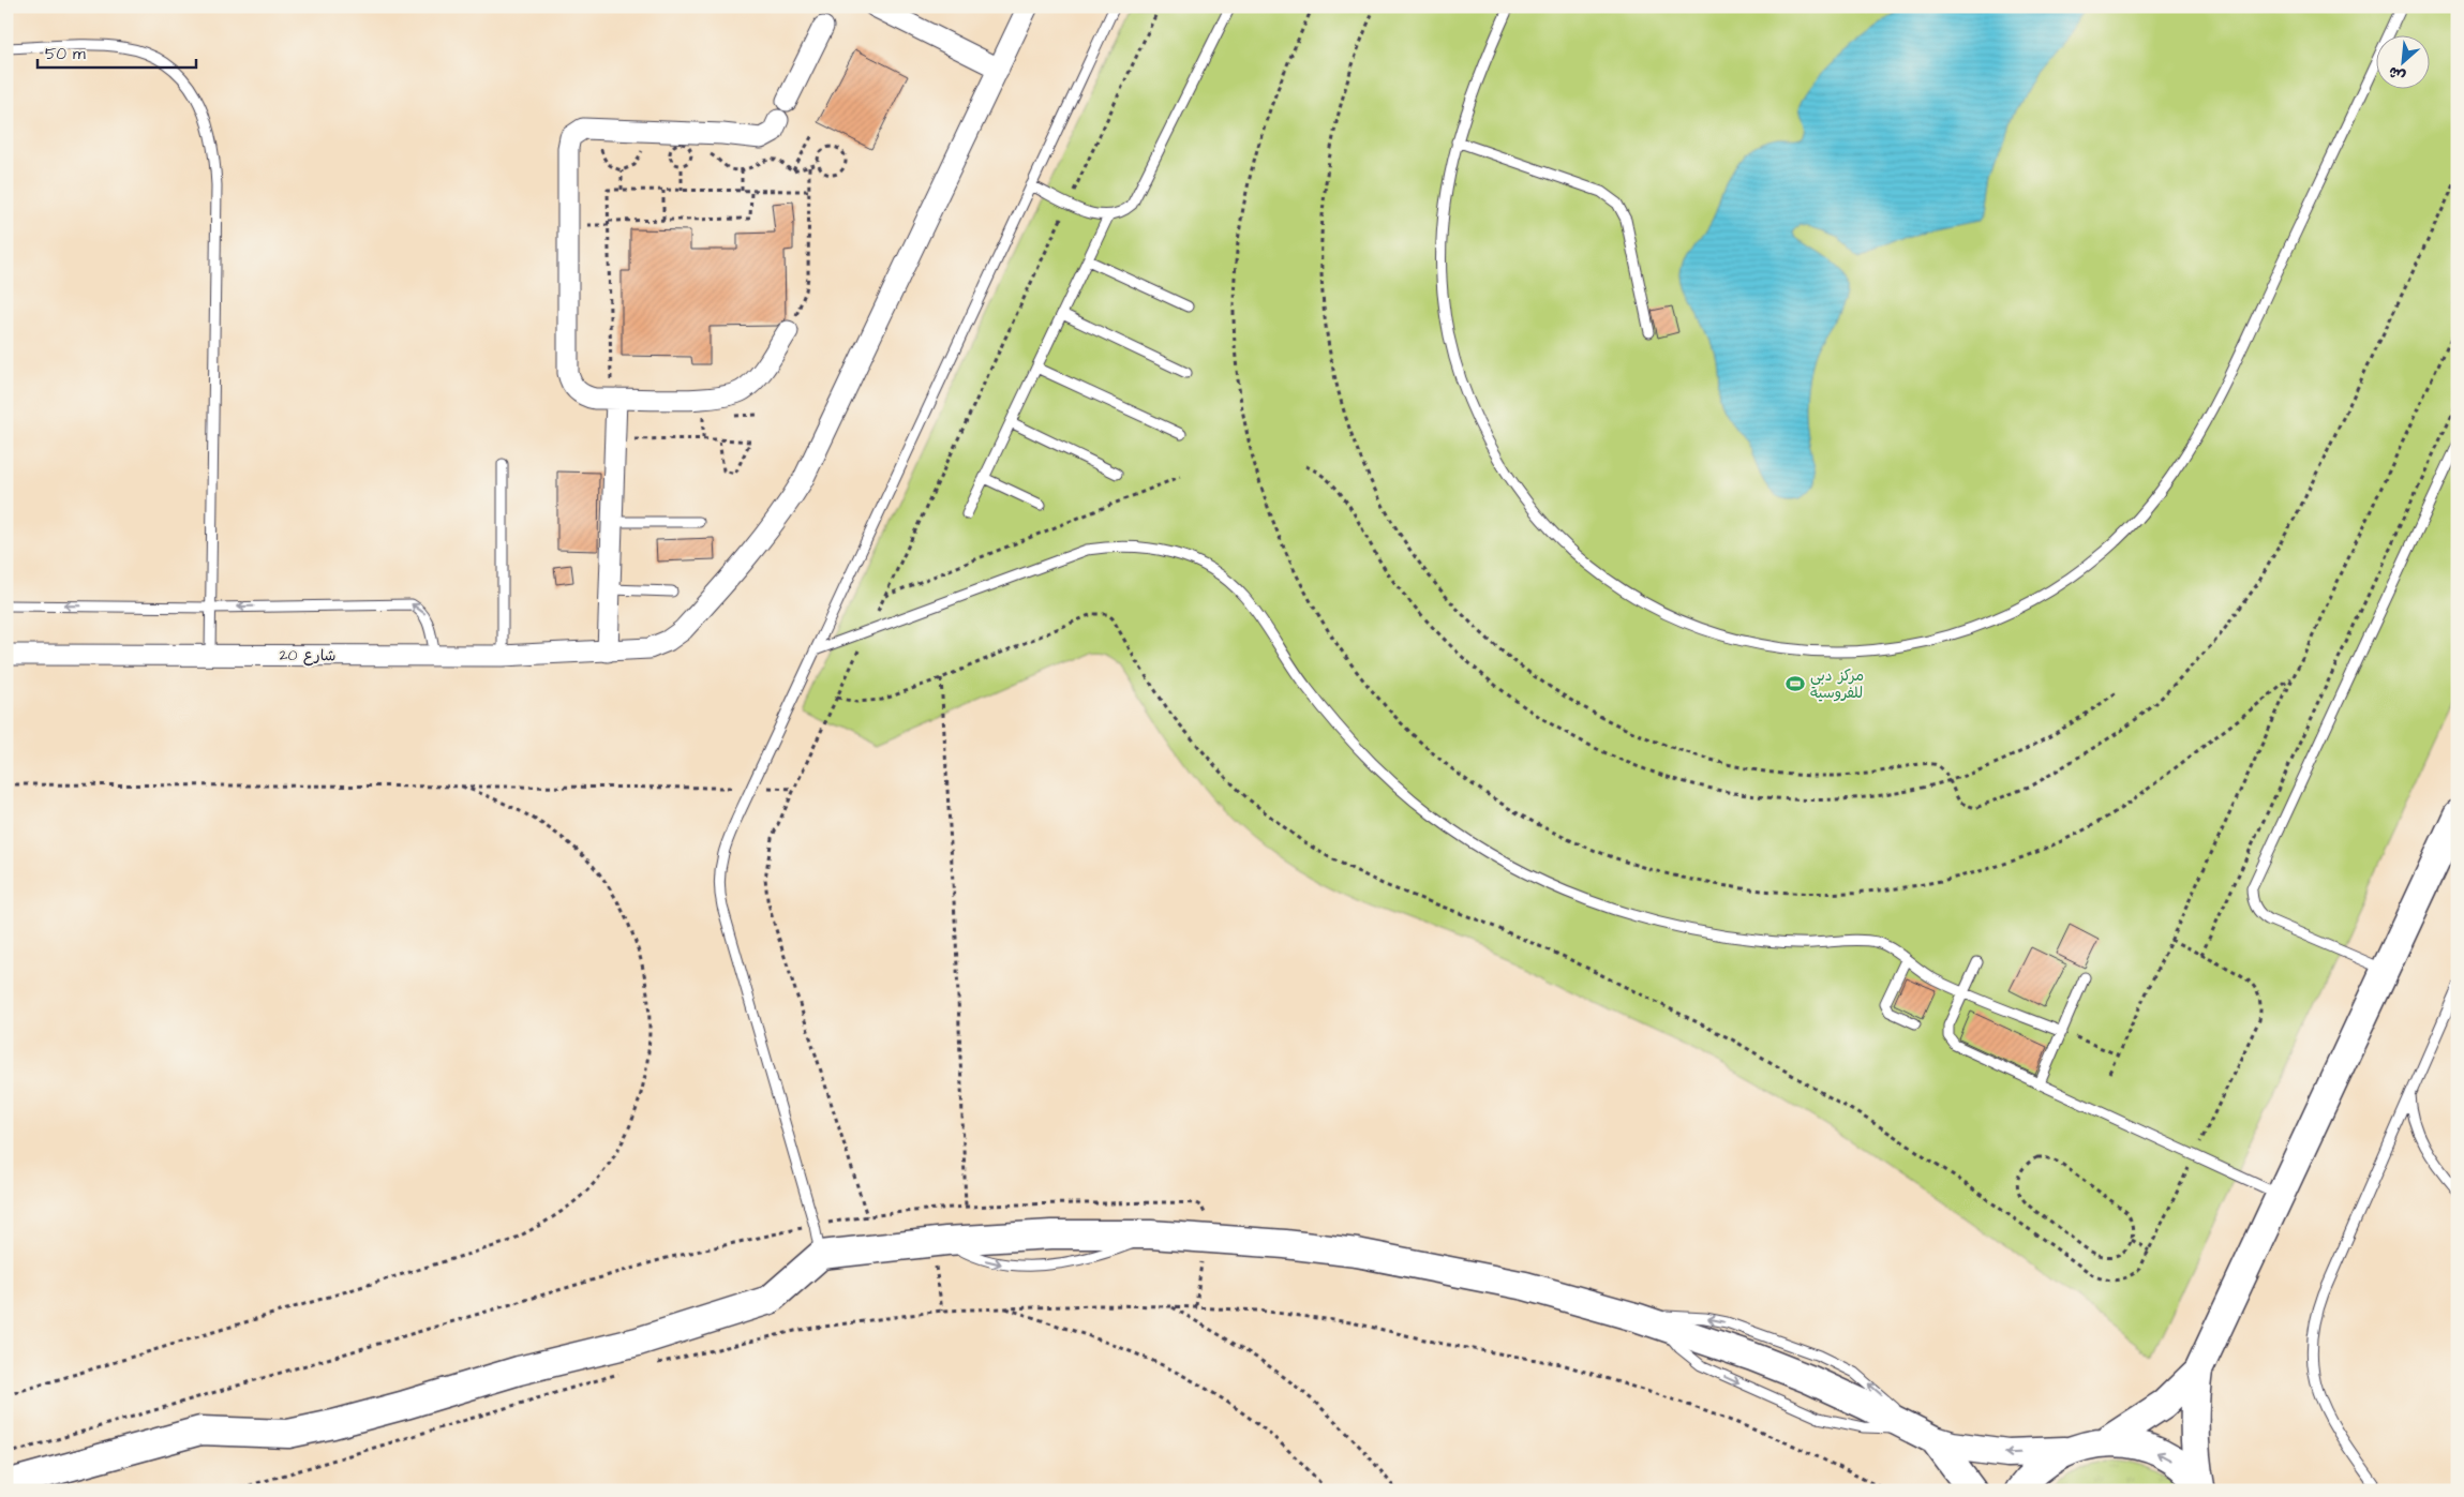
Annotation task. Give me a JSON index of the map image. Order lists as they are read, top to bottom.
{
  "streets": {
    "street": ["شارع 20"]
  },
  "places": {
    "sports": ["مركز دبي للفروسية"]
  },
  "scale_bar": "50 m",
  "north": "bottom left"
}
